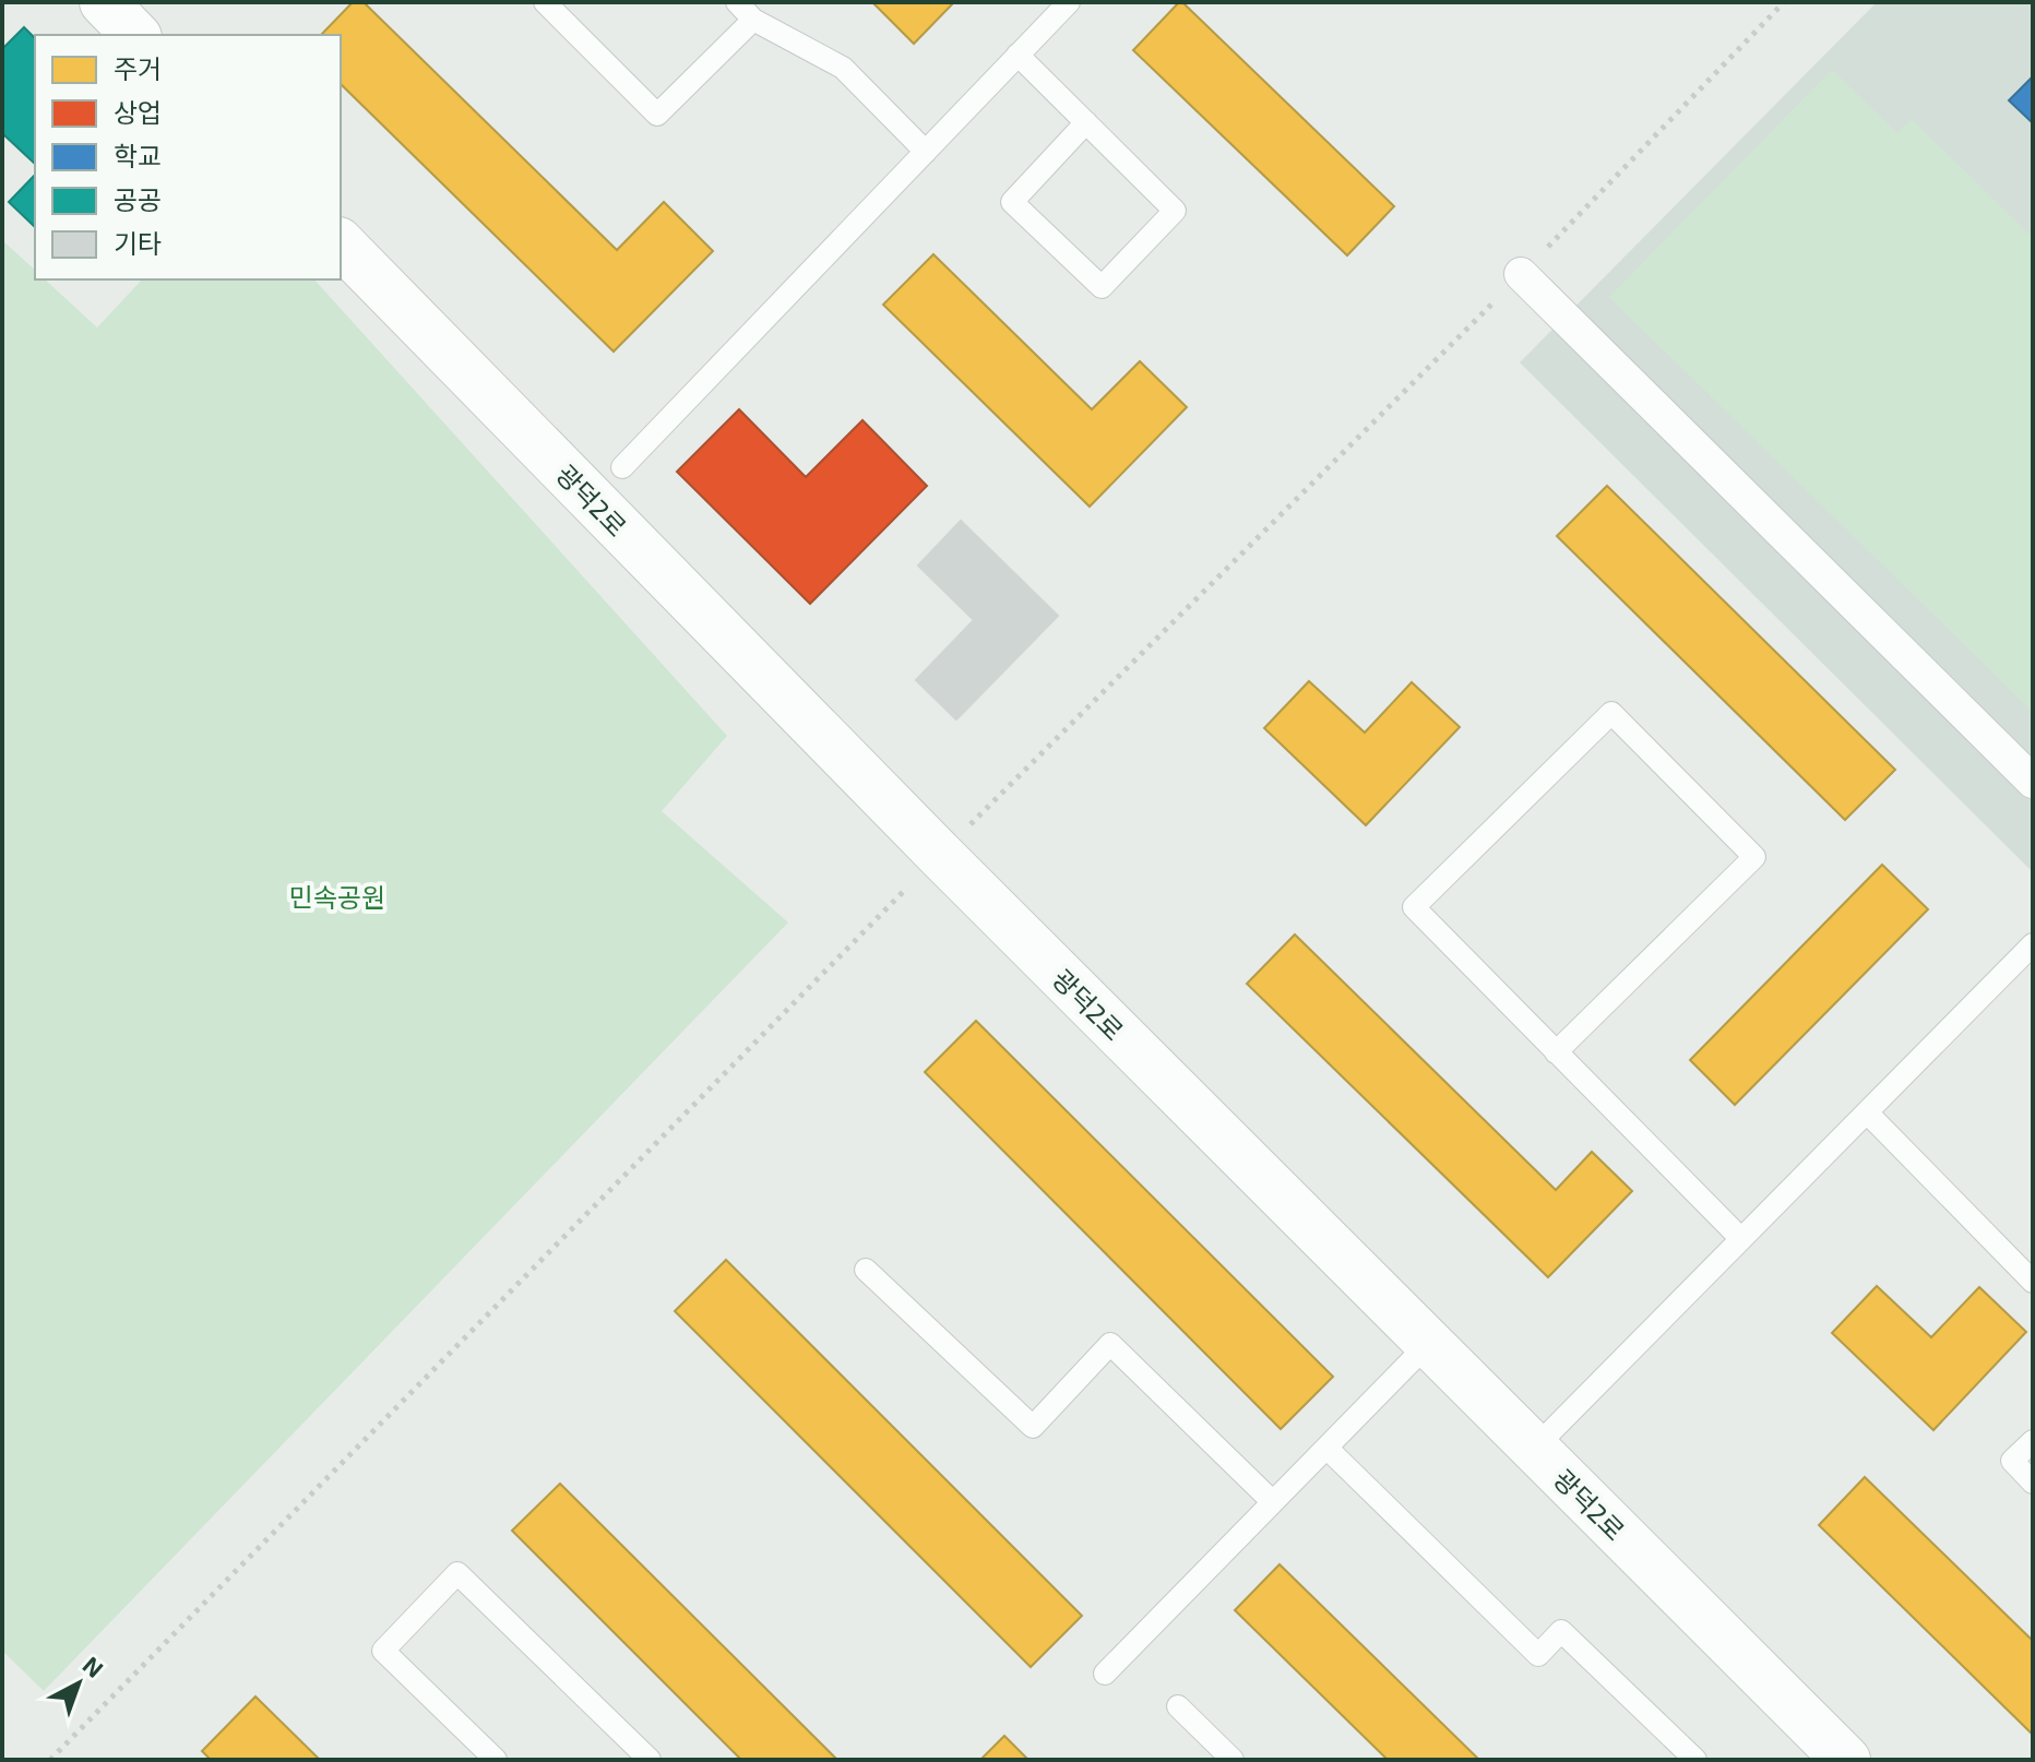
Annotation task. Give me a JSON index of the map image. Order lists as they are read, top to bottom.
{
  "streets": {
    "street": ["광덕2로"]
  },
  "parks": ["민속공원"],
  "legend": [
    "주거",
    "상업",
    "학교",
    "공공",
    "기타"
  ],
  "north": "top right"
}
